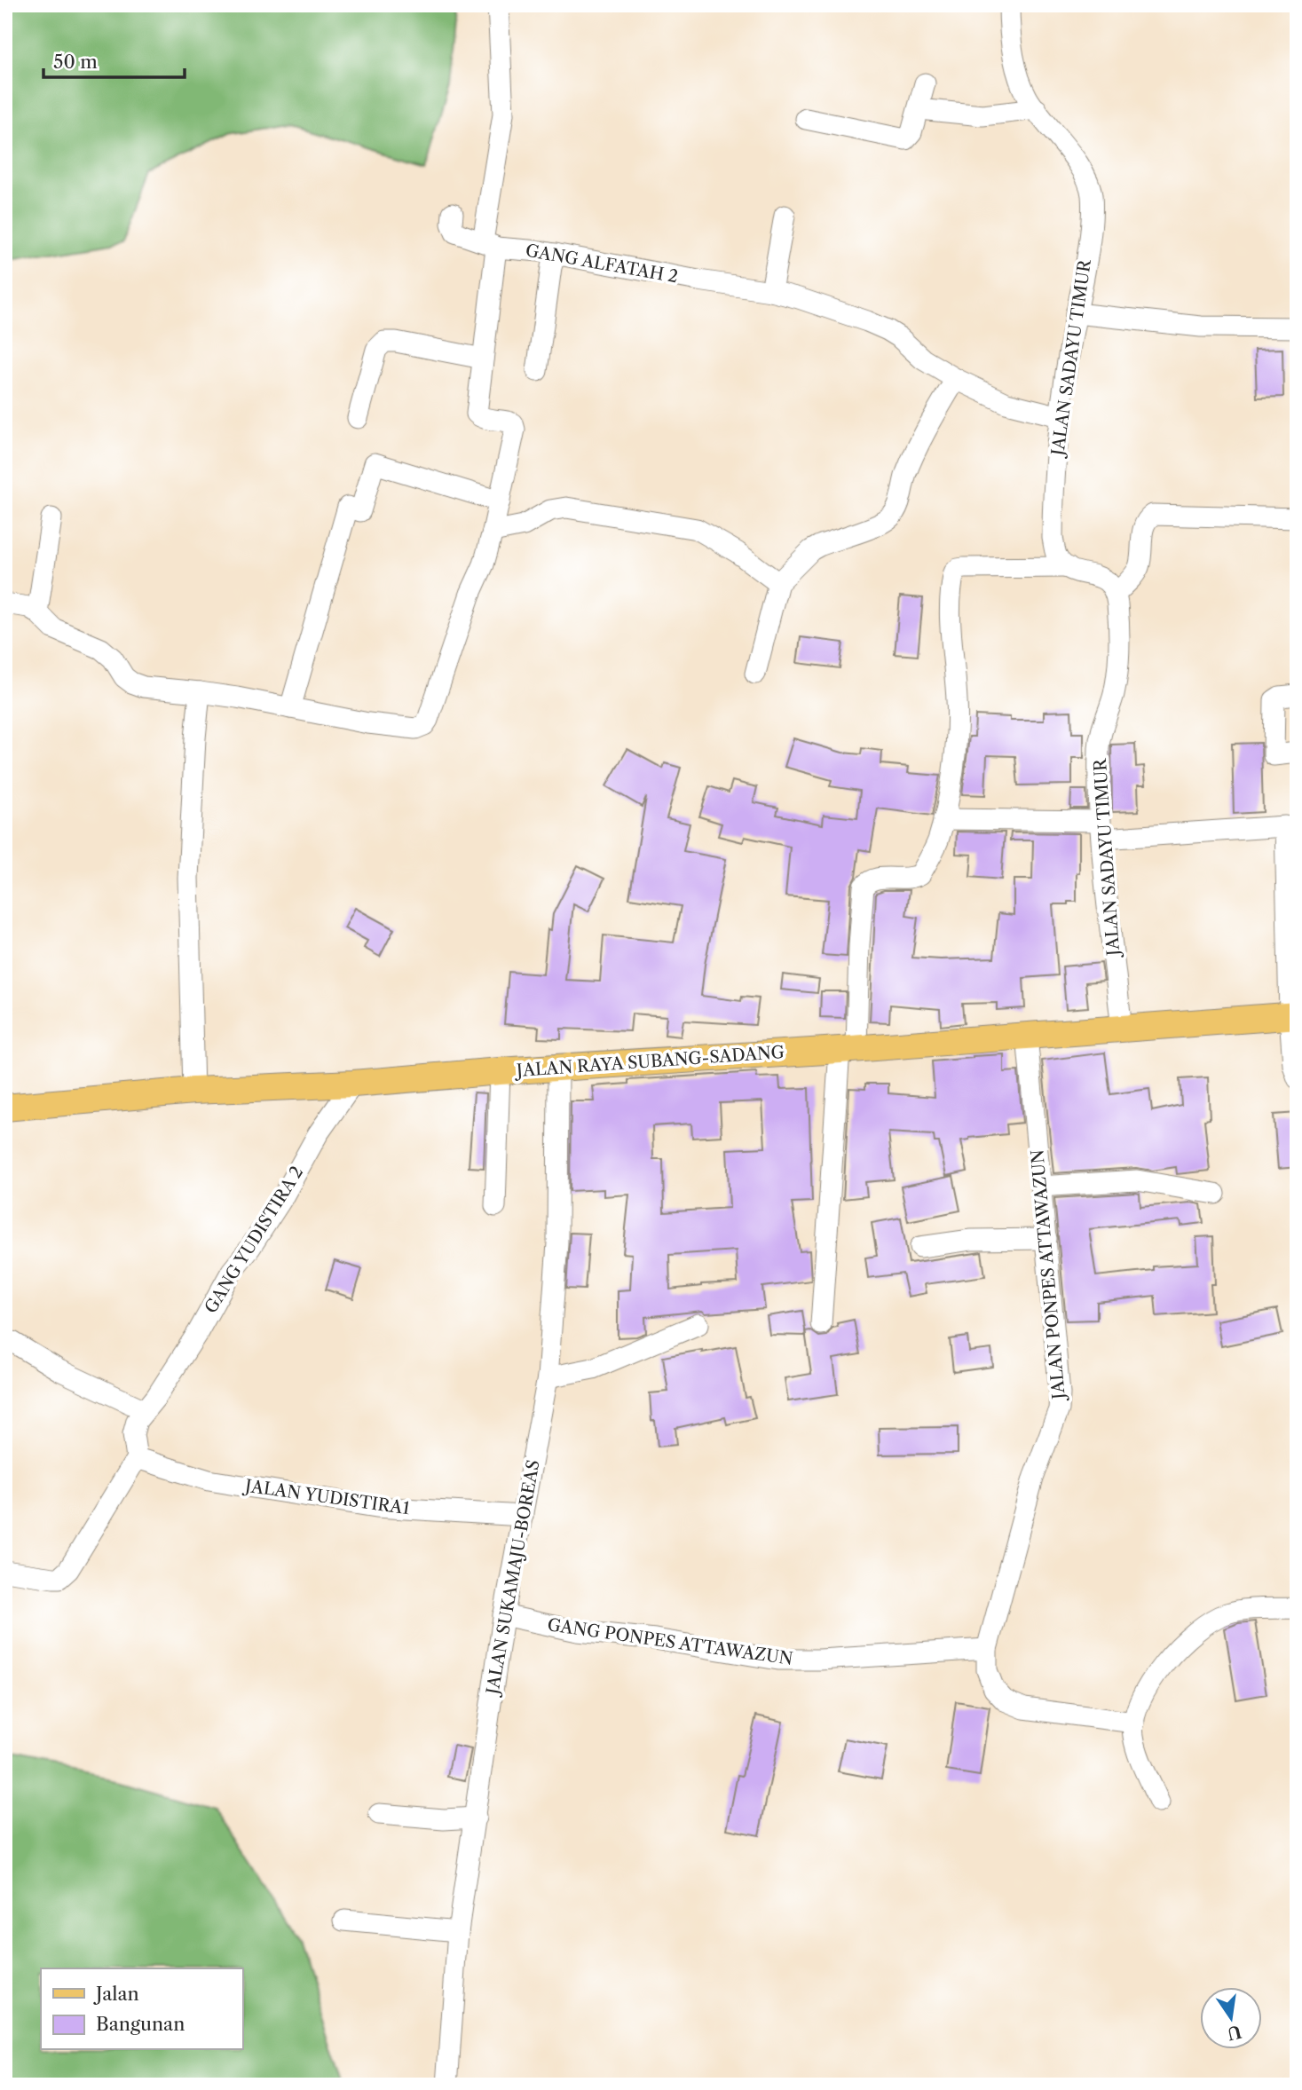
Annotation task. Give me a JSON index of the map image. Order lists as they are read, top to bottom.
{
  "streets": {
    "main road": ["JALAN RAYA SUBANG-SADANG"],
    "street": [
      "GANG ALFATAH 2",
      "JALAN SADAYU TIMUR",
      "GANG YUDISTIRA 2",
      "JALAN PONPES ATTAWAZUN",
      "JALAN YUDISTIRA1",
      "JALAN SUKAMAJU-BOREAS",
      "GANG PONPES ATTAWAZUN"
    ]
  },
  "crossings": [
    ["GANG ALFATAH 2", "JALAN SADAYU TIMUR"],
    ["JALAN SADAYU TIMUR", "JALAN RAYA SUBANG-SADANG"],
    ["JALAN RAYA SUBANG-SADANG", "GANG YUDISTIRA 2"],
    ["JALAN RAYA SUBANG-SADANG", "JALAN PONPES ATTAWAZUN"],
    ["JALAN RAYA SUBANG-SADANG", "JALAN SUKAMAJU-BOREAS"],
    ["GANG YUDISTIRA 2", "JALAN YUDISTIRA1"],
    ["JALAN PONPES ATTAWAZUN", "GANG PONPES ATTAWAZUN"],
    ["JALAN YUDISTIRA1", "JALAN SUKAMAJU-BOREAS"],
    ["JALAN SUKAMAJU-BOREAS", "GANG PONPES ATTAWAZUN"]
  ],
  "legend": ["Jalan", "Bangunan"],
  "scale_bar": "50 m",
  "north": "bottom"
}
